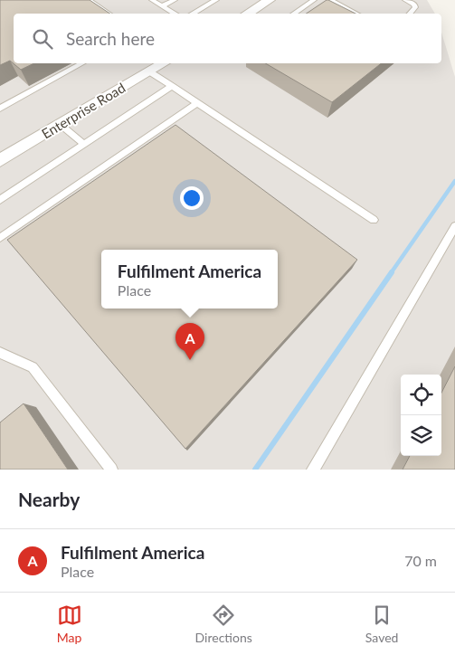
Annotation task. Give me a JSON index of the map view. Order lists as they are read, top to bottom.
{
  "streets": {
    "street": ["Enterprise Road"]
  },
  "page": {
    "search": "Search here",
    "popup": ["Fulfilment America", "Place"],
    "pins": "A",
    "heading": "Nearby",
    "list": [
      {
        "mark": "A",
        "name": "Fulfilment America",
        "note": "Place",
        "value": "70 m"
      }
    ],
    "nav": ["Map", "Directions", "Saved"]
  }
}
